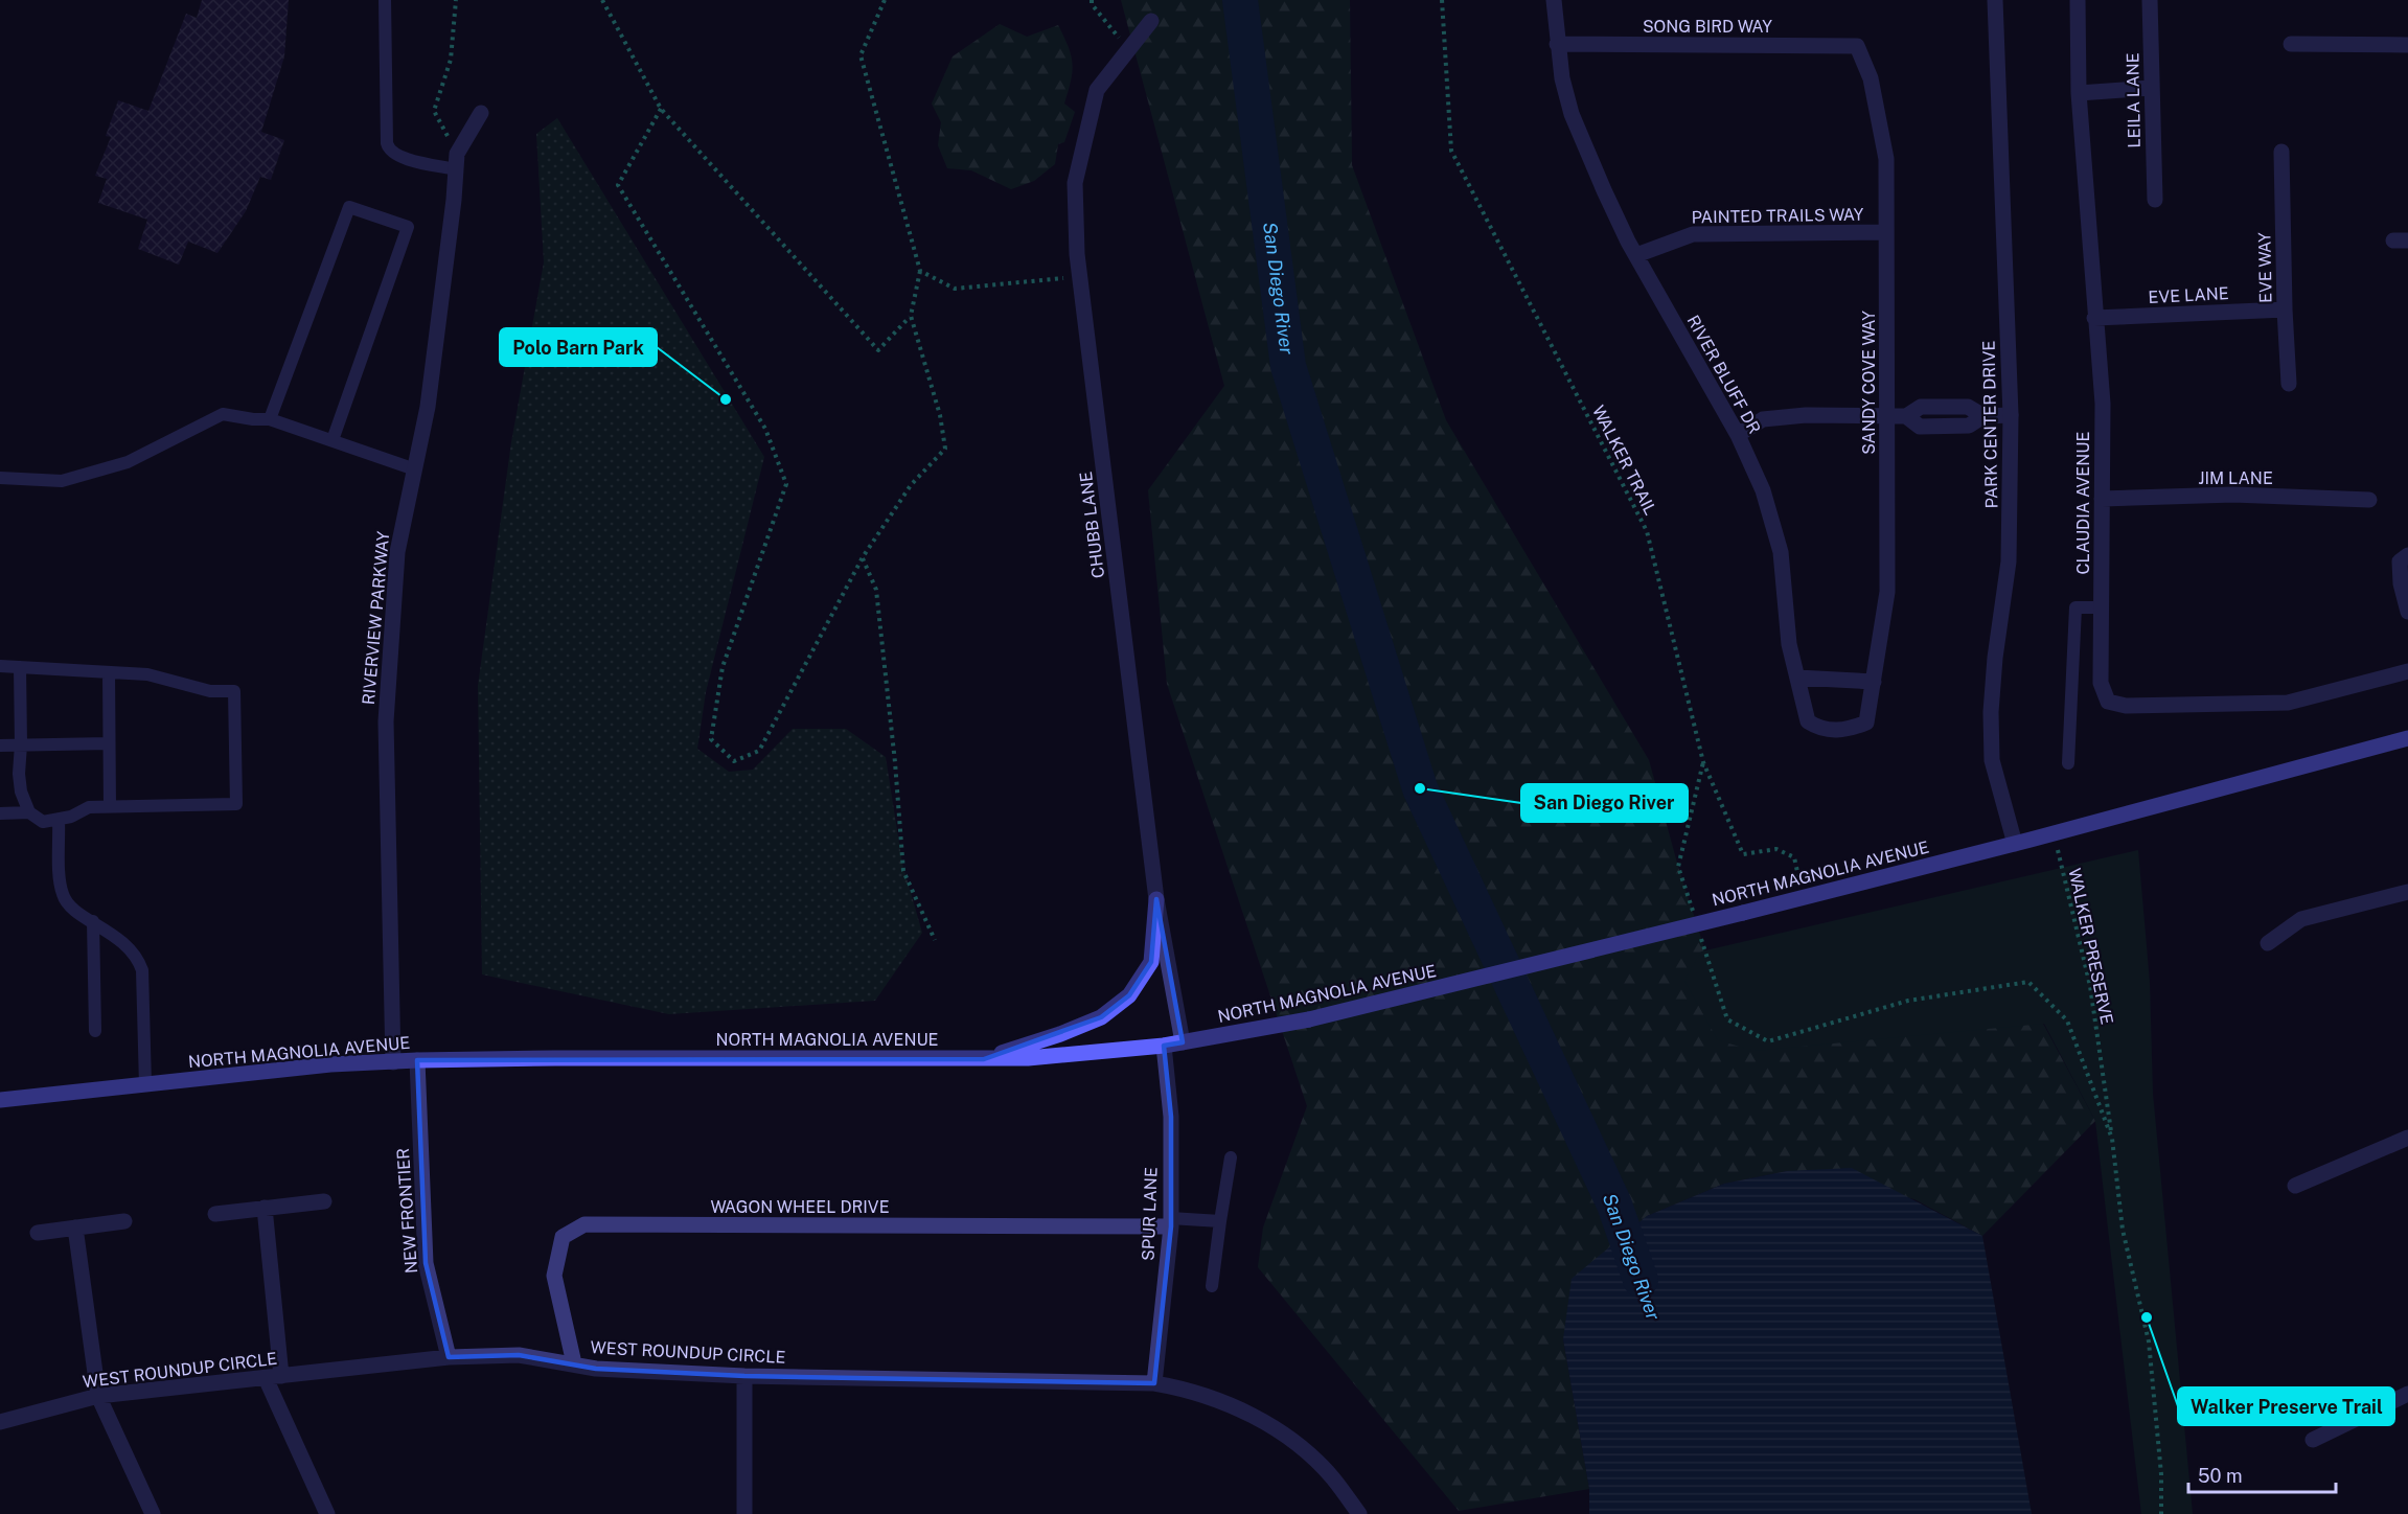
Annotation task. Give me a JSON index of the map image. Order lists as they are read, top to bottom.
{
  "streets": {
    "main road": ["NORTH MAGNOLIA AVENUE"],
    "street": [
      "SONG BIRD WAY",
      "LEILA LANE",
      "PAINTED TRAILS WAY",
      "EVE WAY",
      "EVE LANE",
      "RIVER BLUFF DR",
      "SANDY COVE WAY",
      "PARK CENTER DRIVE",
      "JIM LANE",
      "CLAUDIA AVENUE",
      "CHUBB LANE",
      "RIVERVIEW PARKWAY",
      "WAGON WHEEL DRIVE",
      "NEW FRONTIER",
      "SPUR LANE",
      "WEST ROUNDUP CIRCLE"
    ],
    "path": ["WALKER TRAIL", "WALKER PRESERVE"]
  },
  "crossings": [
    ["SONG BIRD WAY", "RIVER BLUFF DR"],
    ["SONG BIRD WAY", "SANDY COVE WAY"],
    ["PAINTED TRAILS WAY", "RIVER BLUFF DR"],
    ["PAINTED TRAILS WAY", "SANDY COVE WAY"],
    ["EVE WAY", "EVE LANE"],
    ["EVE LANE", "CLAUDIA AVENUE"],
    ["RIVER BLUFF DR", "SANDY COVE WAY"],
    ["PARK CENTER DRIVE", "NORTH MAGNOLIA AVENUE"],
    ["WALKER TRAIL", "NORTH MAGNOLIA AVENUE"],
    ["JIM LANE", "CLAUDIA AVENUE"],
    ["CHUBB LANE", "NORTH MAGNOLIA AVENUE"],
    ["RIVERVIEW PARKWAY", "NORTH MAGNOLIA AVENUE"],
    ["NORTH MAGNOLIA AVENUE", "WALKER PRESERVE"],
    ["NORTH MAGNOLIA AVENUE", "NEW FRONTIER"],
    ["NORTH MAGNOLIA AVENUE", "SPUR LANE"],
    ["WAGON WHEEL DRIVE", "SPUR LANE"],
    ["WAGON WHEEL DRIVE", "WEST ROUNDUP CIRCLE"],
    ["NEW FRONTIER", "WEST ROUNDUP CIRCLE"],
    ["SPUR LANE", "WEST ROUNDUP CIRCLE"]
  ],
  "water": ["San Diego River"],
  "places": ["Polo Barn Park", "San Diego River", "Walker Preserve Trail"],
  "scale_bar": "50 m"
}
